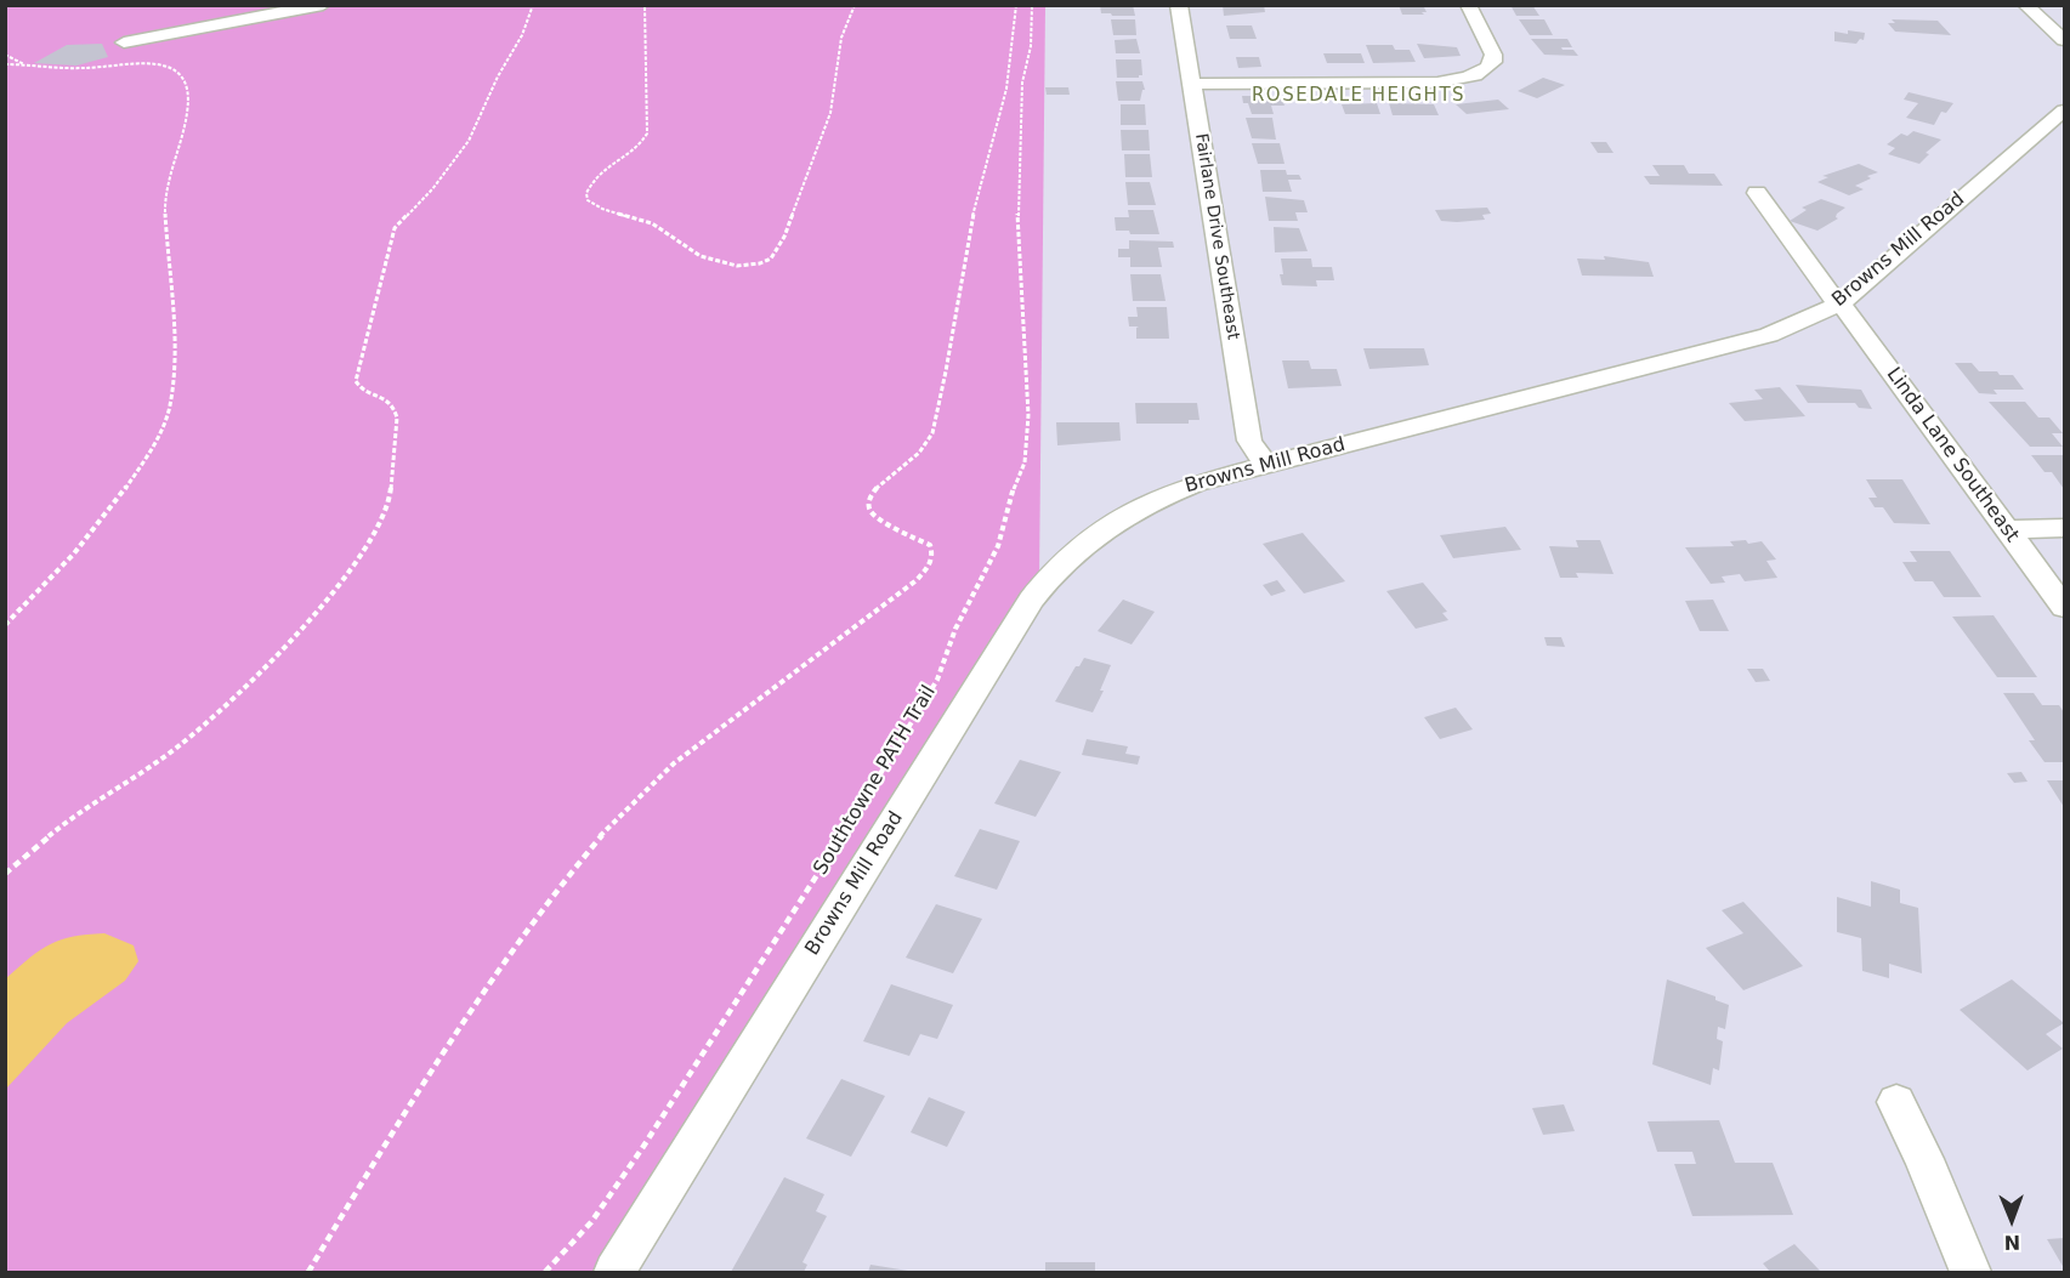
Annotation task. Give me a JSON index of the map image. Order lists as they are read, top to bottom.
{
  "streets": {
    "street": ["Fairlane Drive Southeast", "Browns Mill Road", "Linda Lane Southeast"],
    "path": ["Southtowne PATH Trail"]
  },
  "crossings": [
    ["Fairlane Drive Southeast", "Browns Mill Road"],
    ["Browns Mill Road", "Linda Lane Southeast"]
  ],
  "districts": ["ROSEDALE HEIGHTS"],
  "north": "bottom"
}
